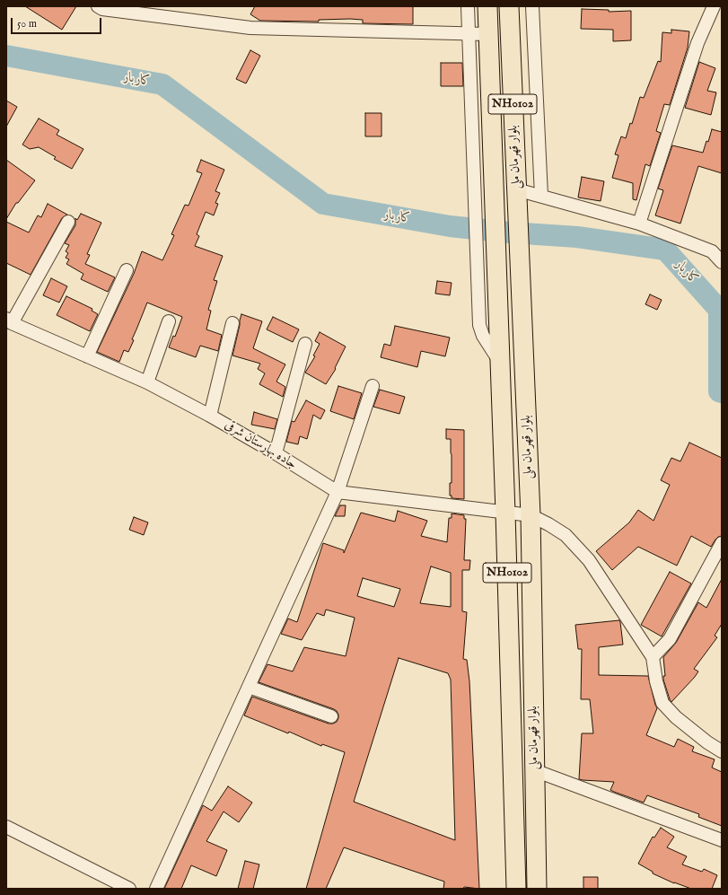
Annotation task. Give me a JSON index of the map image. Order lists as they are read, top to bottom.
{
  "streets": {
    "highway": ["NH0102", "بلوار قهرمان ملی"],
    "street": ["جاده بهارستان شرقی"]
  },
  "crossings": [
    ["بلوار قهرمان ملی", "جاده بهارستان شرقی"]
  ],
  "water": ["کاربار"],
  "scale_bar": "50 m"
}
